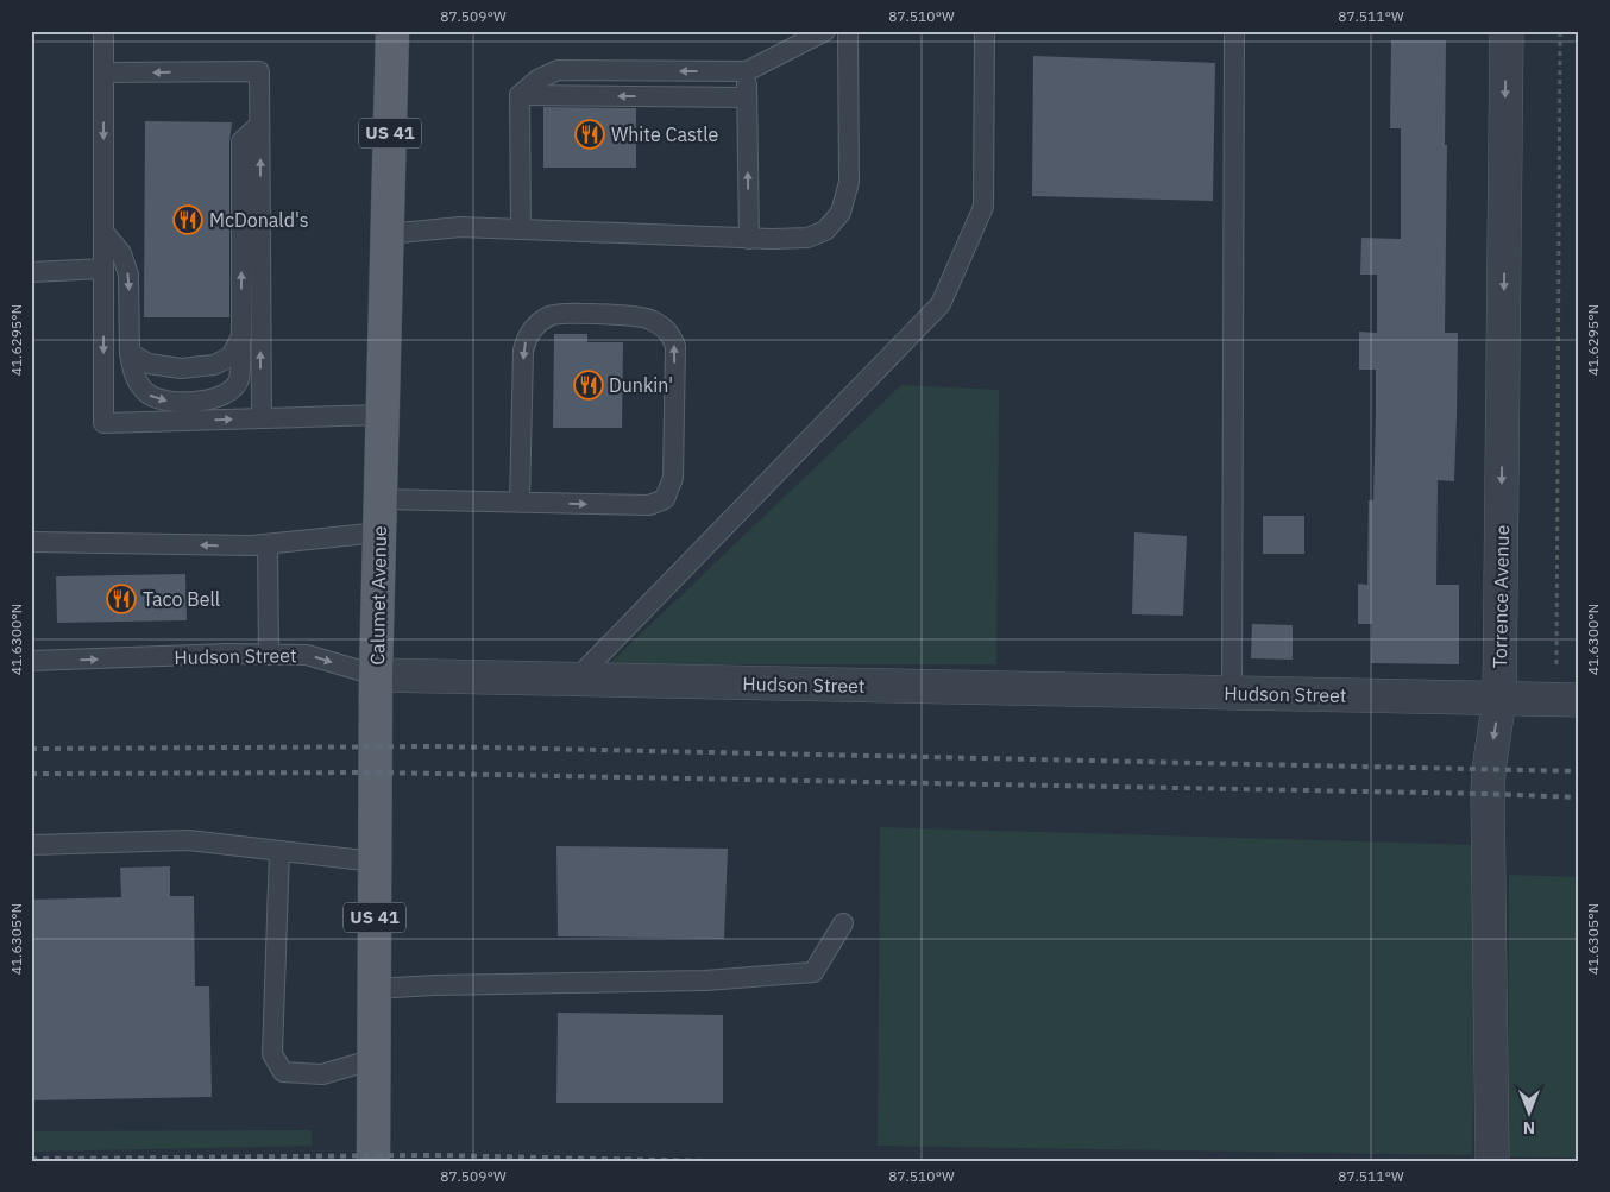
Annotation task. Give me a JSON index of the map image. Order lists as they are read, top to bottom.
{
  "streets": {
    "main road": ["US 41", "Calumet Avenue"],
    "street": ["Torrence Avenue", "Hudson Street"]
  },
  "crossings": [
    ["Calumet Avenue", "Hudson Street"],
    ["Torrence Avenue", "Hudson Street"]
  ],
  "one_way": ["Torrence Avenue"],
  "places": {
    "restaurant": [
      "White Castle",
      "McDonald's",
      "Dunkin'",
      "Taco Bell"
    ]
  },
  "north": "bottom",
  "coordinates": [
    "87.509°W",
    "87.510°W",
    "87.511°W",
    "41.6295°N",
    "41.6300°N",
    "41.6305°N"
  ]
}
